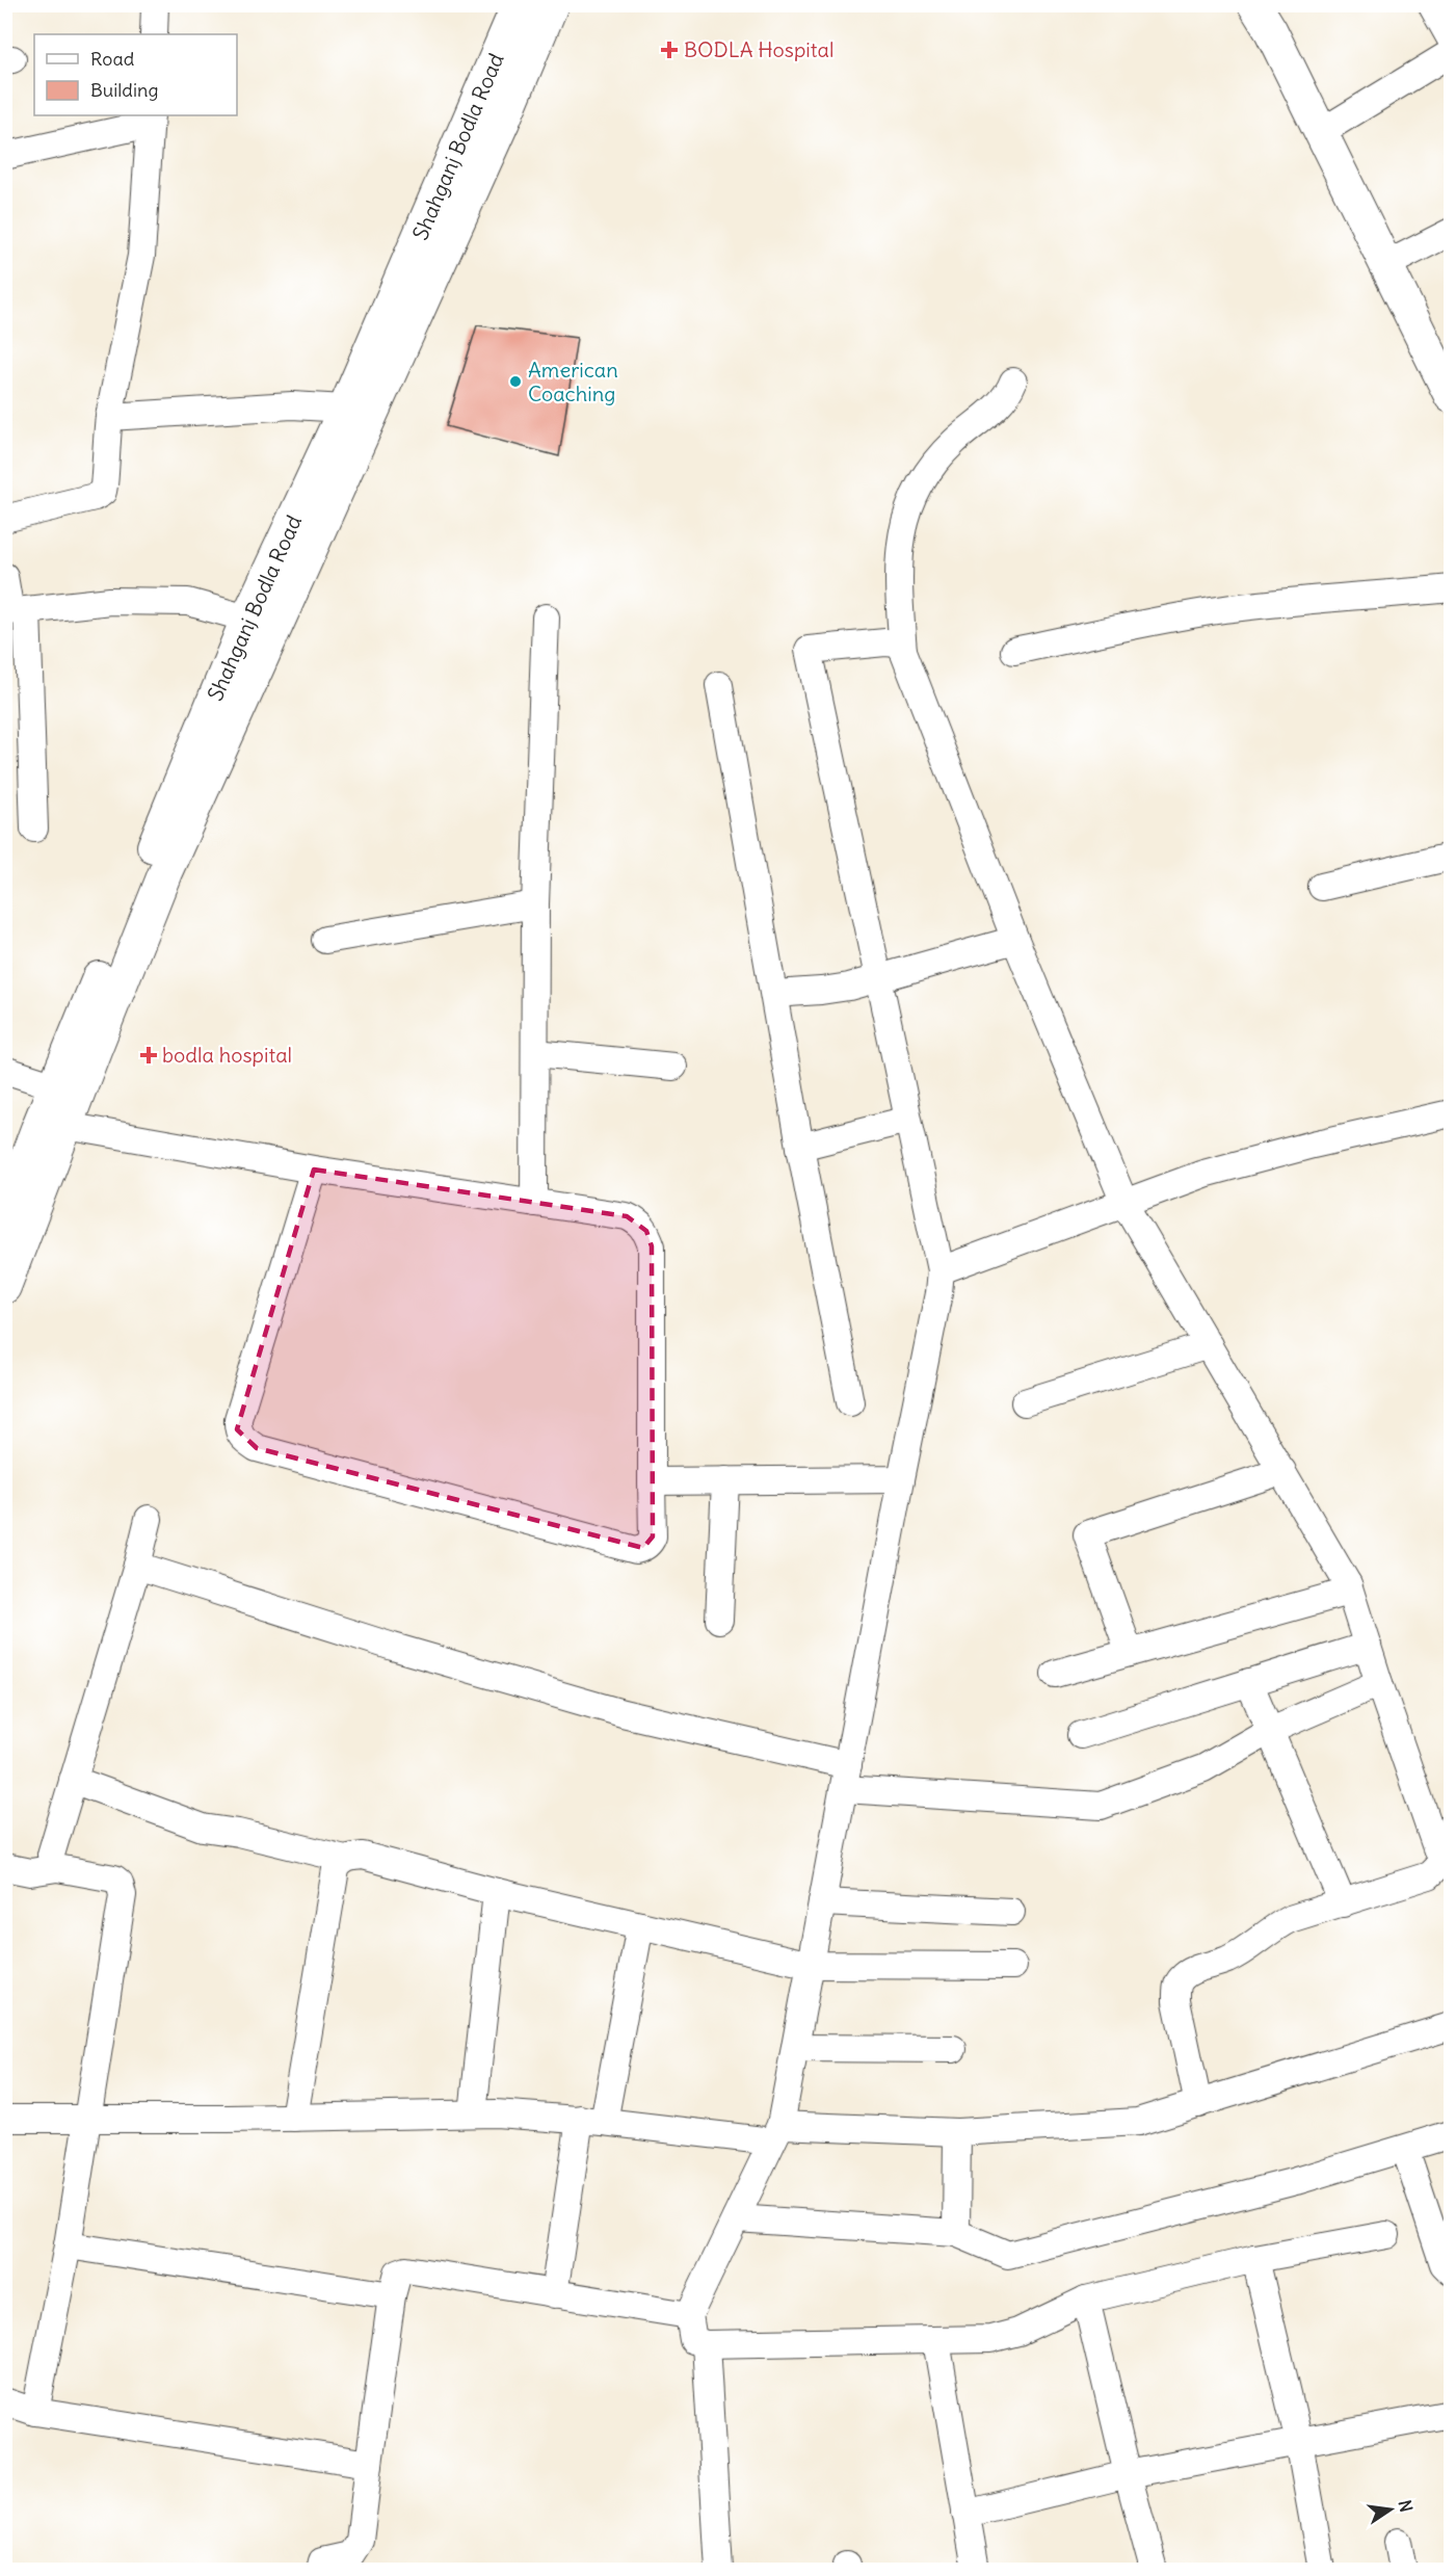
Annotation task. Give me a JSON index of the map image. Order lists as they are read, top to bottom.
{
  "streets": {
    "main road": ["Shahganj Bodla Road"]
  },
  "places": {
    "health": ["BODLA Hospital", "bodla hospital"],
    "other": ["American Coaching"]
  },
  "legend": ["Road", "Building"],
  "north": "right"
}
